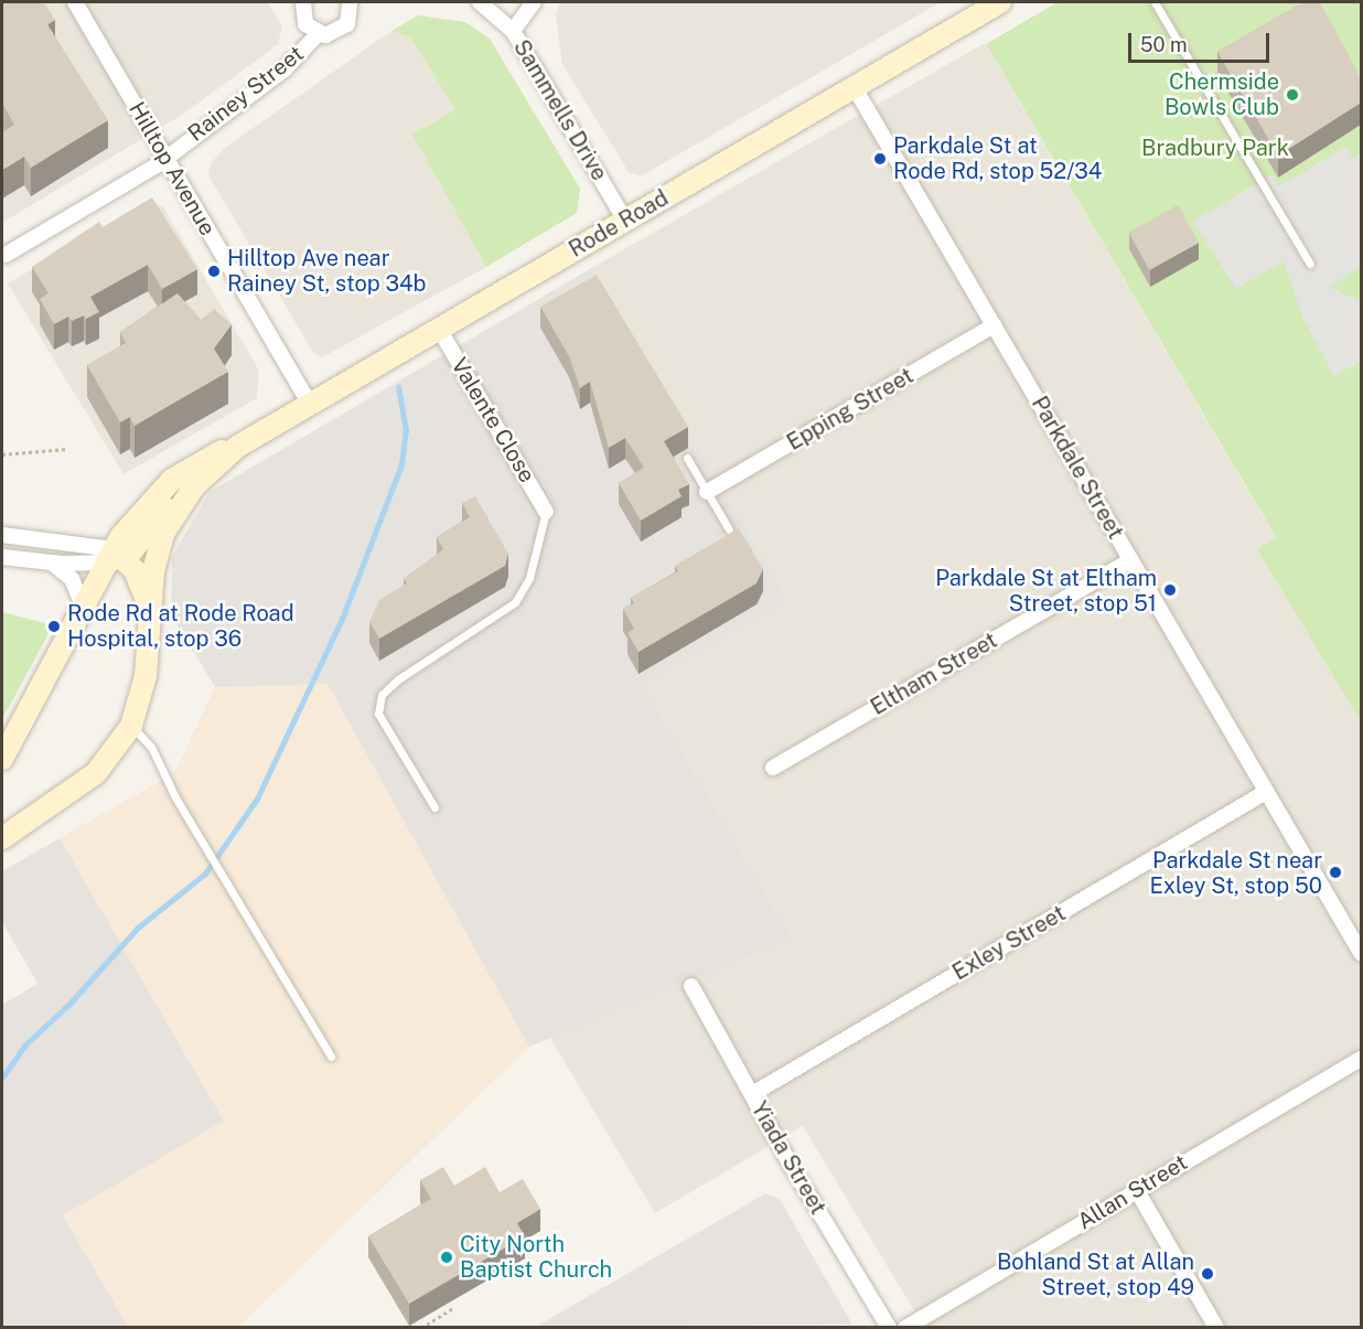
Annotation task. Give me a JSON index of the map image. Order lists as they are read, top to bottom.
{
  "streets": {
    "main road": ["Rode Road"],
    "street": [
      "Rainey Street",
      "Sammells Drive",
      "Hilltop Avenue",
      "Epping Street",
      "Valente Close",
      "Parkdale Street",
      "Eltham Street",
      "Exley Street",
      "Yiada Street",
      "Allan Street"
    ]
  },
  "crossings": [
    ["Rainey Street", "Hilltop Avenue"],
    ["Sammells Drive", "Rode Road"],
    ["Hilltop Avenue", "Rode Road"],
    ["Rode Road", "Valente Close"],
    ["Rode Road", "Parkdale Street"],
    ["Epping Street", "Parkdale Street"],
    ["Parkdale Street", "Eltham Street"],
    ["Parkdale Street", "Exley Street"],
    ["Exley Street", "Yiada Street"]
  ],
  "parks": ["Bradbury Park"],
  "places": [
    "Chermside Bowls Club",
    "Parkdale St at Rode Rd, stop 52/34",
    "Hilltop Ave near Rainey St, stop 34b",
    "Parkdale St at Eltham Street, stop 51",
    "Rode Rd at Rode Road Hospital, stop 36",
    "Parkdale St near Exley St, stop 50",
    "City North Baptist Church",
    "Bohland St at Allan Street, stop 49"
  ],
  "scale_bar": "50 m"
}
